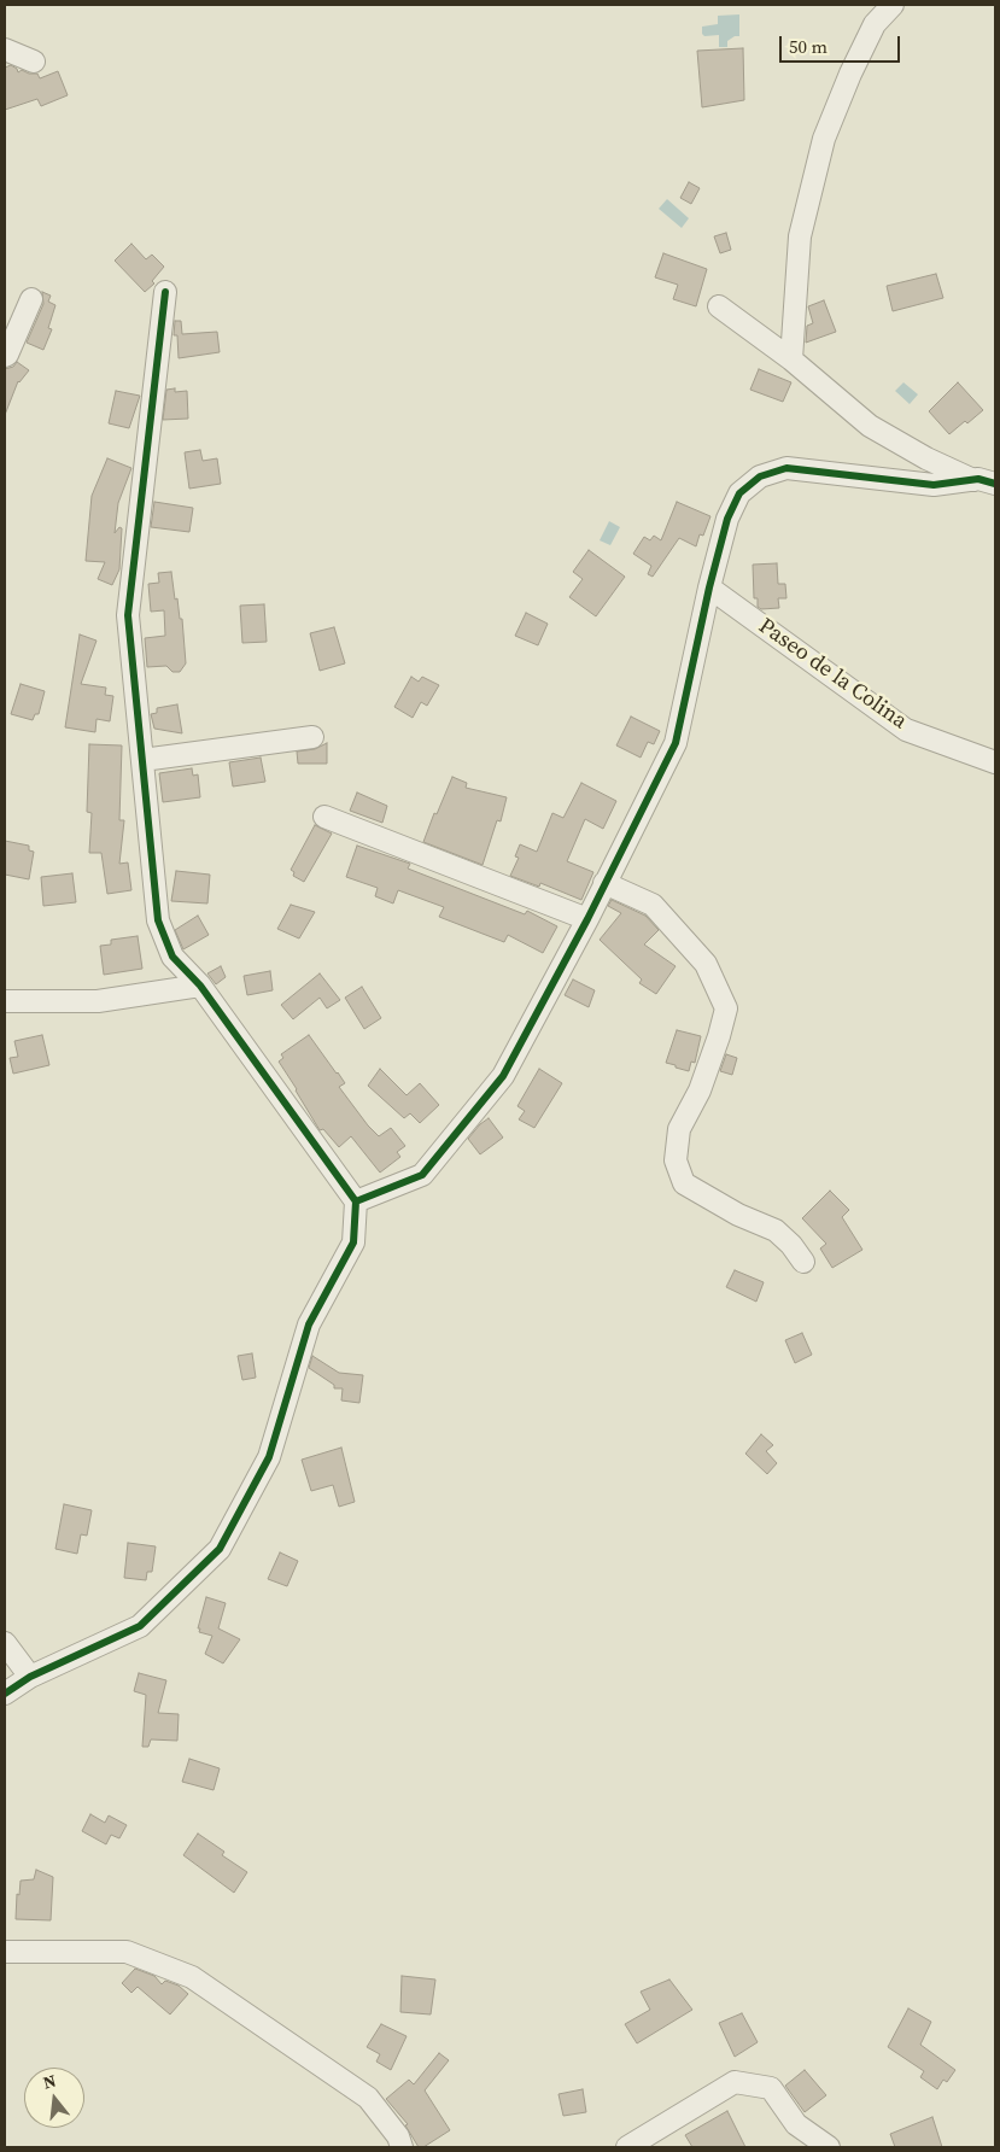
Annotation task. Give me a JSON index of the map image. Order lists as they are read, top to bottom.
{
  "streets": {
    "street": ["Paseo de la Colina"]
  },
  "scale_bar": "50 m",
  "north": "top"
}
